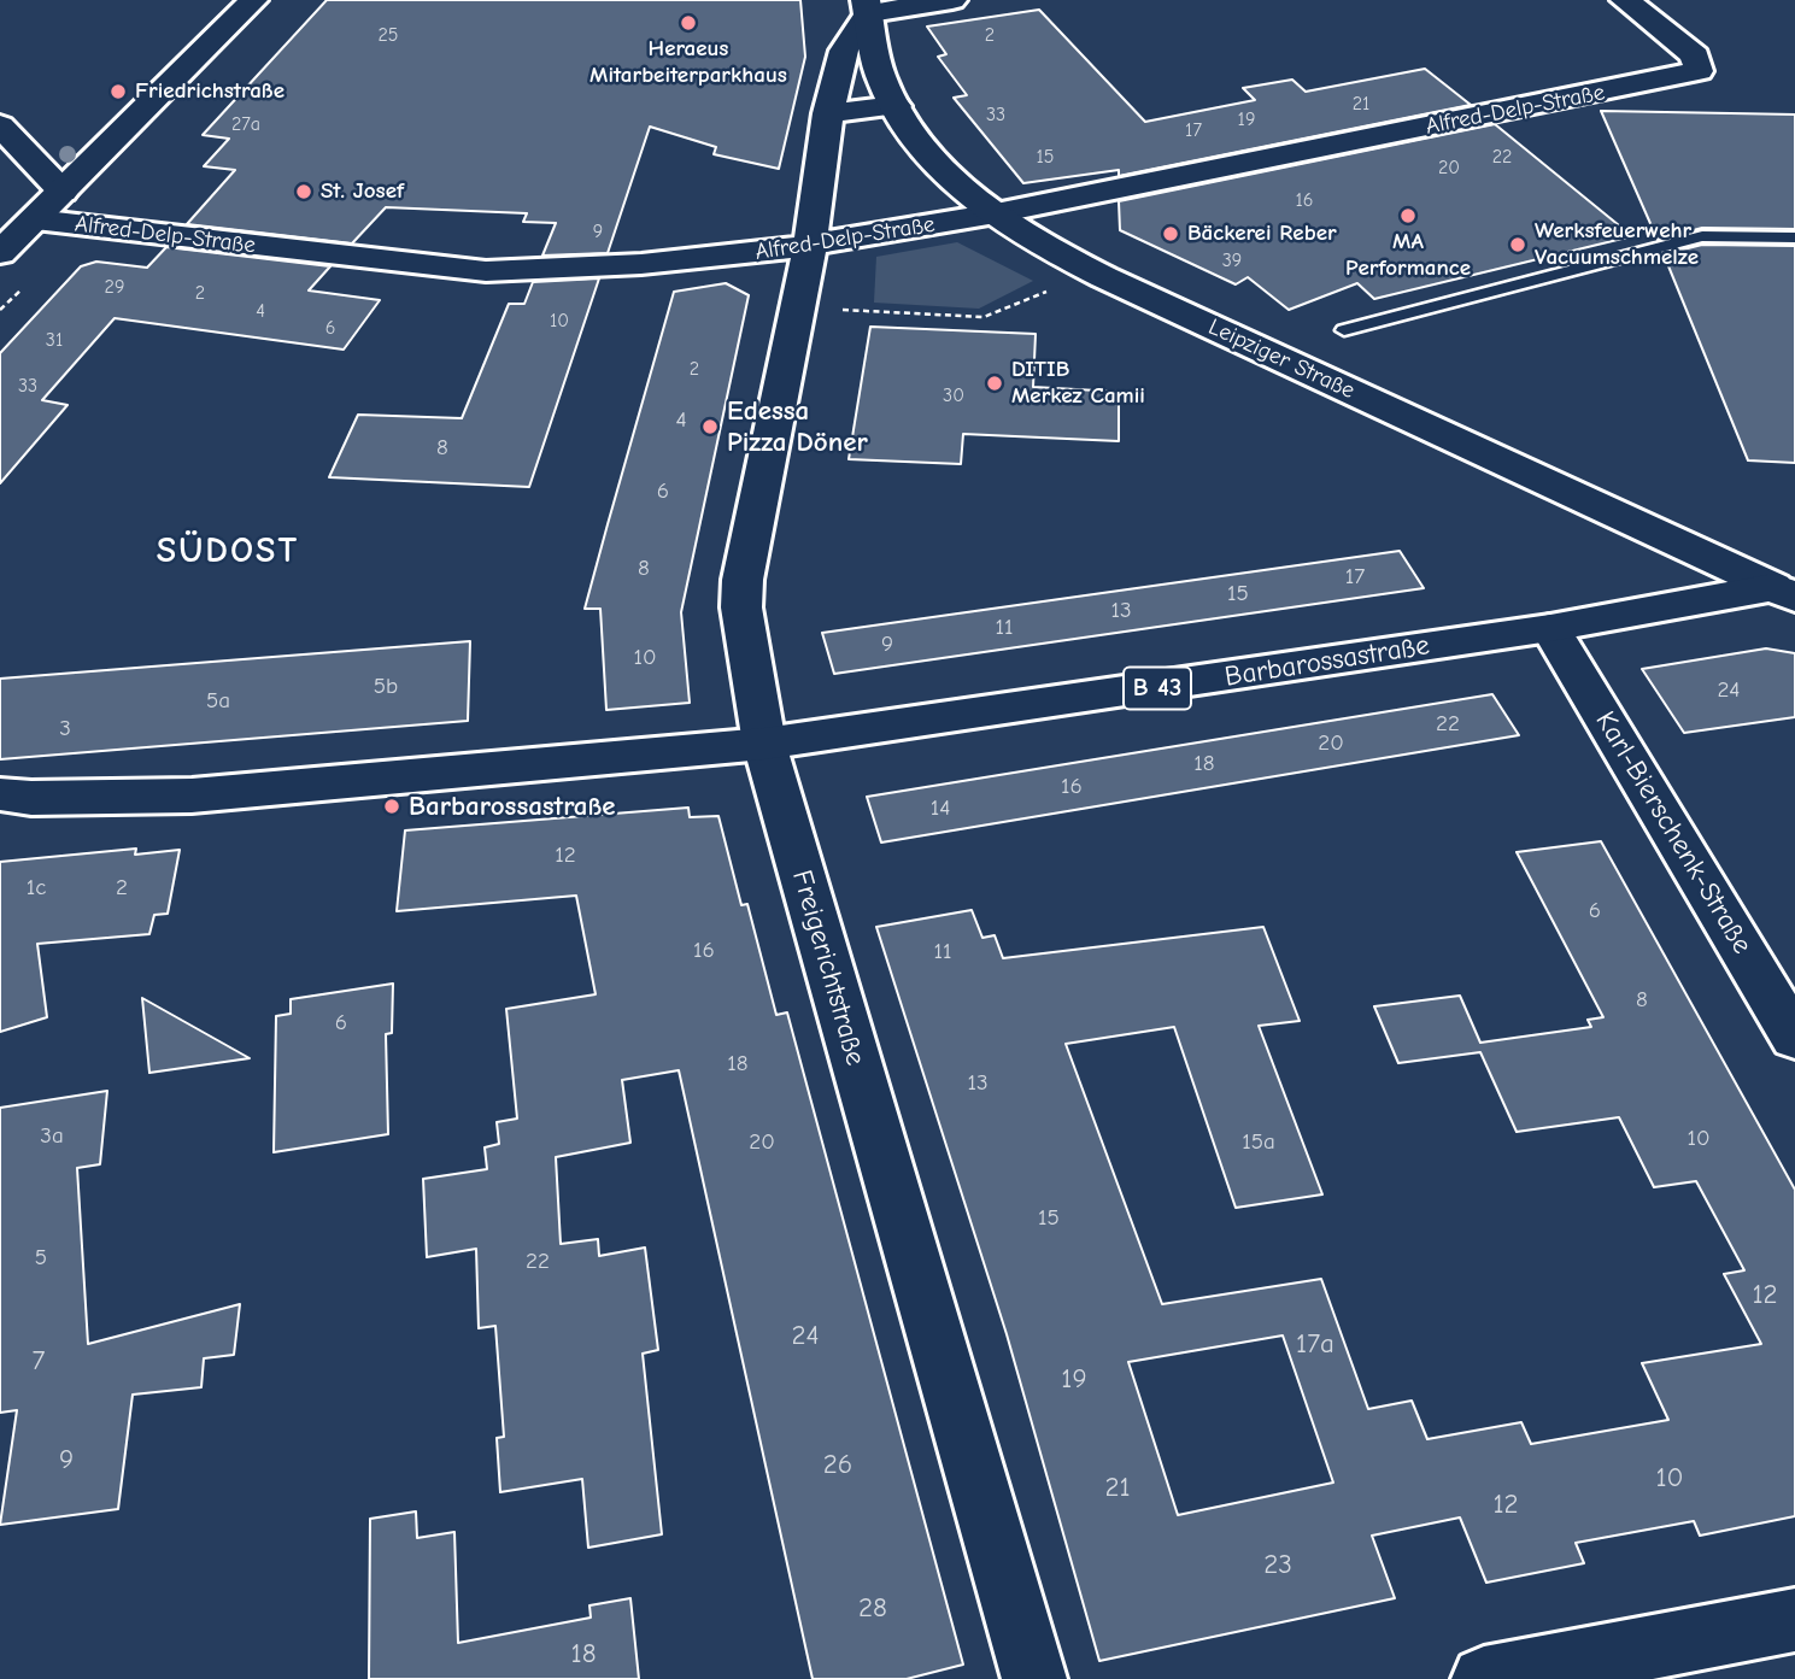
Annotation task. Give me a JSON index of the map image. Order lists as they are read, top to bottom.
{
  "streets": {
    "street": [
      "Alfred-Delp-Straße",
      "Leipziger Straße",
      "Barbarossastraße",
      "B 43",
      "Karl-Bierschenk-Straße",
      "Freigerichtstraße"
    ]
  },
  "crossings": [
    ["Alfred-Delp-Straße", "Leipziger Straße"],
    ["Alfred-Delp-Straße", "Freigerichtstraße"],
    ["Leipziger Straße", "Barbarossastraße"],
    ["Barbarossastraße", "B 43"],
    ["Barbarossastraße", "Karl-Bierschenk-Straße"],
    ["Barbarossastraße", "Freigerichtstraße"]
  ],
  "districts": ["SÜDOST"],
  "places": [
    "Heraeus Mitarbeiterparkhaus",
    "Friedrichstraße",
    "St. Josef",
    "MA Performance",
    "Bäckerei Reber",
    "Werksfeuerwehr Vacuumschmelze",
    "DITIB Merkez Camii",
    "Edessa Pizza Döner",
    "Barbarossastraße"
  ],
  "house_numbers": [
    "25",
    "2",
    "21",
    "33",
    "19",
    "27a",
    "17",
    "15",
    "22",
    "20",
    "16",
    "9",
    "39",
    "29",
    "2",
    "4",
    "10",
    "6",
    "31",
    "2",
    "33",
    "30",
    "4",
    "8",
    "6",
    "8",
    "17",
    "15",
    "13",
    "11",
    "9",
    "10",
    "5b",
    "24",
    "5a",
    "22",
    "3",
    "20",
    "18",
    "16",
    "14",
    "12",
    "1c",
    "2",
    "6",
    "16",
    "11",
    "8",
    "6",
    "18",
    "13",
    "3a",
    "10",
    "20",
    "15a",
    "15",
    "5",
    "22",
    "12",
    "24",
    "17a",
    "7",
    "19",
    "9",
    "26",
    "10",
    "21",
    "12",
    "23",
    "28",
    "18"
  ]
}
